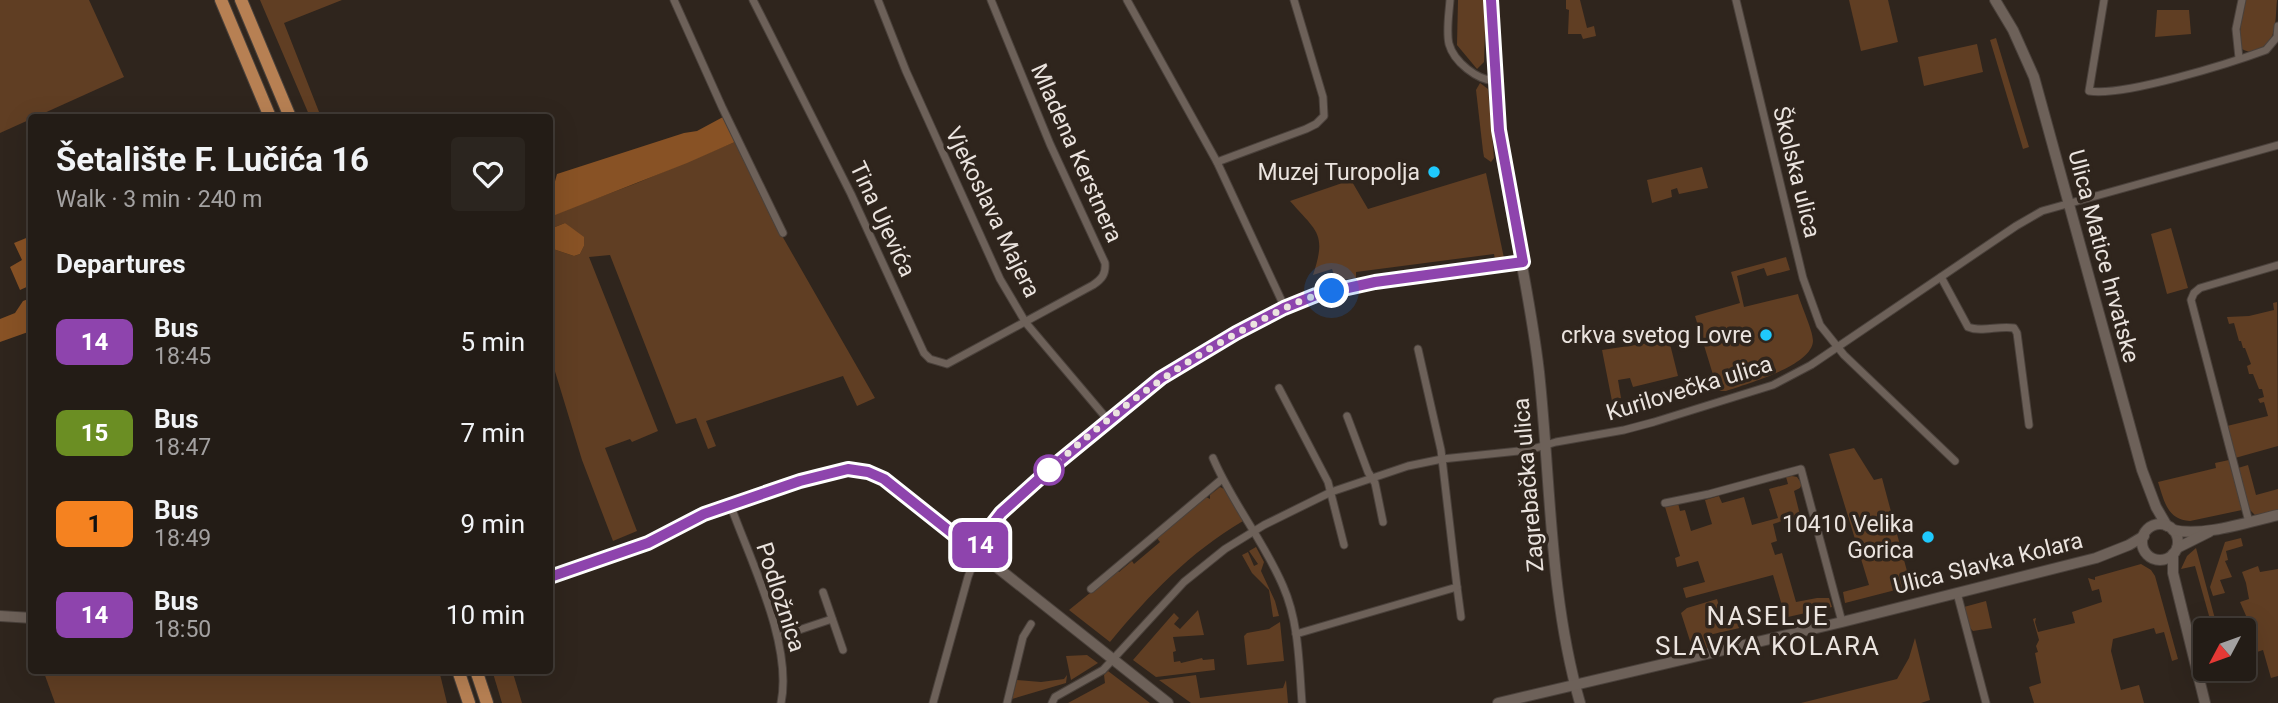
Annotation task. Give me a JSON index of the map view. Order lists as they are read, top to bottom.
{
  "streets": {
    "main road": ["Ulica Matice hrvatske", "Zagrebačka ulica", "Ulica Slavka Kolara"],
    "street": [
      "Mladena Kerstnera",
      "Školska ulica",
      "Vjekoslava Majera",
      "Tina Ujevića",
      "Kurilovečka ulica",
      "Podložnica"
    ]
  },
  "crossings": [
    ["Mladena Kerstnera", "Vjekoslava Majera"],
    ["Mladena Kerstnera", "Tina Ujevića"],
    ["Školska ulica", "Kurilovečka ulica"],
    ["Vjekoslava Majera", "Tina Ujevića"],
    ["Ulica Matice hrvatske", "Kurilovečka ulica"],
    ["Ulica Matice hrvatske", "Ulica Slavka Kolara"],
    ["Kurilovečka ulica", "Zagrebačka ulica"],
    ["Zagrebačka ulica", "Ulica Slavka Kolara"]
  ],
  "districts": ["NASELJE SLAVKA KOLARA"],
  "places": ["Muzej Turopolja", "crkva svetog Lovre", "10410 Velika Gorica"],
  "lines": ["bus line 14"],
  "north": "bottom left",
  "page": {
    "on_map": "14",
    "heading": [
      ["Šetalište F. Lučića 16", "Walk · 3 min · 240 m"],
      "Departures"
    ],
    "list": [
      {
        "mark": "14",
        "name": "Bus",
        "note": "18:45",
        "value": "5 min"
      },
      {
        "mark": "15",
        "name": "Bus",
        "note": "18:47",
        "value": "7 min"
      },
      {
        "mark": "1",
        "name": "Bus",
        "note": "18:49",
        "value": "9 min"
      },
      {
        "mark": "14",
        "name": "Bus",
        "note": "18:50",
        "value": "10 min"
      }
    ]
  }
}
